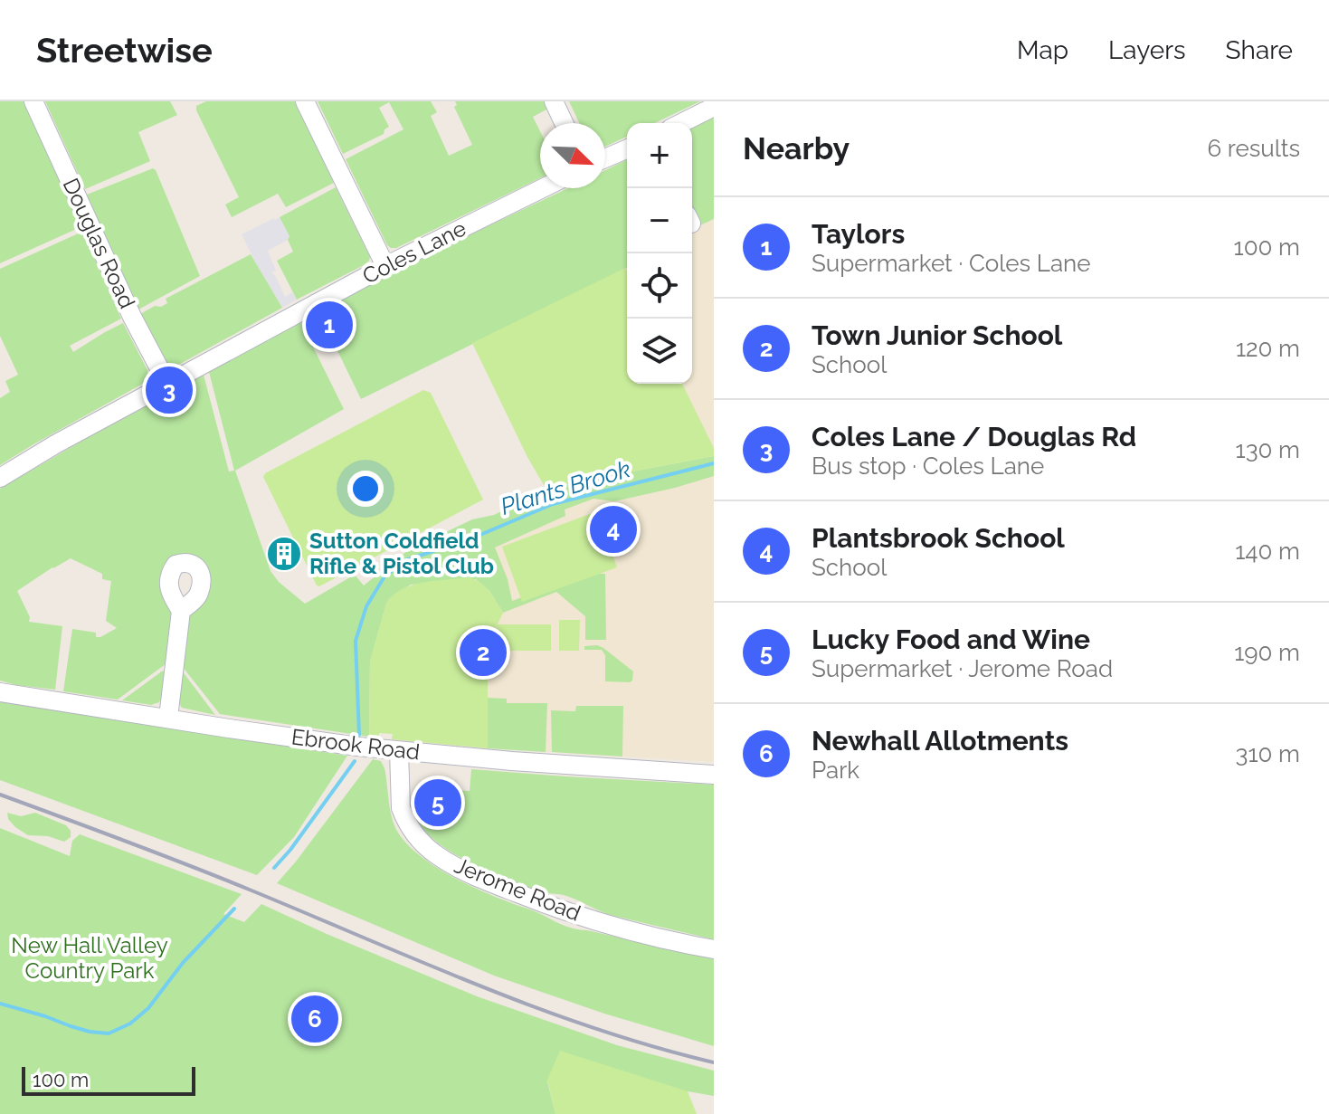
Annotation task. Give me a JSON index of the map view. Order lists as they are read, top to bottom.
{
  "streets": {
    "street": [
      "Douglas Road",
      "Coles Lane",
      "Ebrook Road",
      "Jerome Road"
    ]
  },
  "crossings": [
    ["Douglas Road", "Coles Lane"],
    ["Ebrook Road", "Jerome Road"]
  ],
  "water": ["Plants Brook"],
  "parks": ["New Hall Valley Country Park"],
  "places": {
    "building": ["Sutton Coldfield Rifle & Pistol Club"]
  },
  "scale_bar": "100 m",
  "north": "bottom right",
  "page": {
    "header": "Streetwise",
    "nav": ["Map", "Layers", "Share"],
    "heading": ["Nearby", "6 results"],
    "map_buttons": ["+", "−"],
    "list": [
      {
        "mark": "1",
        "name": "Taylors",
        "note": "Supermarket · Coles Lane",
        "value": "100 m"
      },
      {
        "mark": "2",
        "name": "Town Junior School",
        "note": "School",
        "value": "120 m"
      },
      {
        "mark": "3",
        "name": "Coles Lane / Douglas Rd",
        "note": "Bus stop · Coles Lane",
        "value": "130 m"
      },
      {
        "mark": "4",
        "name": "Plantsbrook School",
        "note": "School",
        "value": "140 m"
      },
      {
        "mark": "5",
        "name": "Lucky Food and Wine",
        "note": "Supermarket · Jerome Road",
        "value": "190 m"
      },
      {
        "mark": "6",
        "name": "Newhall Allotments",
        "note": "Park",
        "value": "310 m"
      }
    ],
    "pins": [
      "1",
      "3",
      "4",
      "2",
      "5",
      "6"
    ],
    "scale": "100 m"
  }
}
